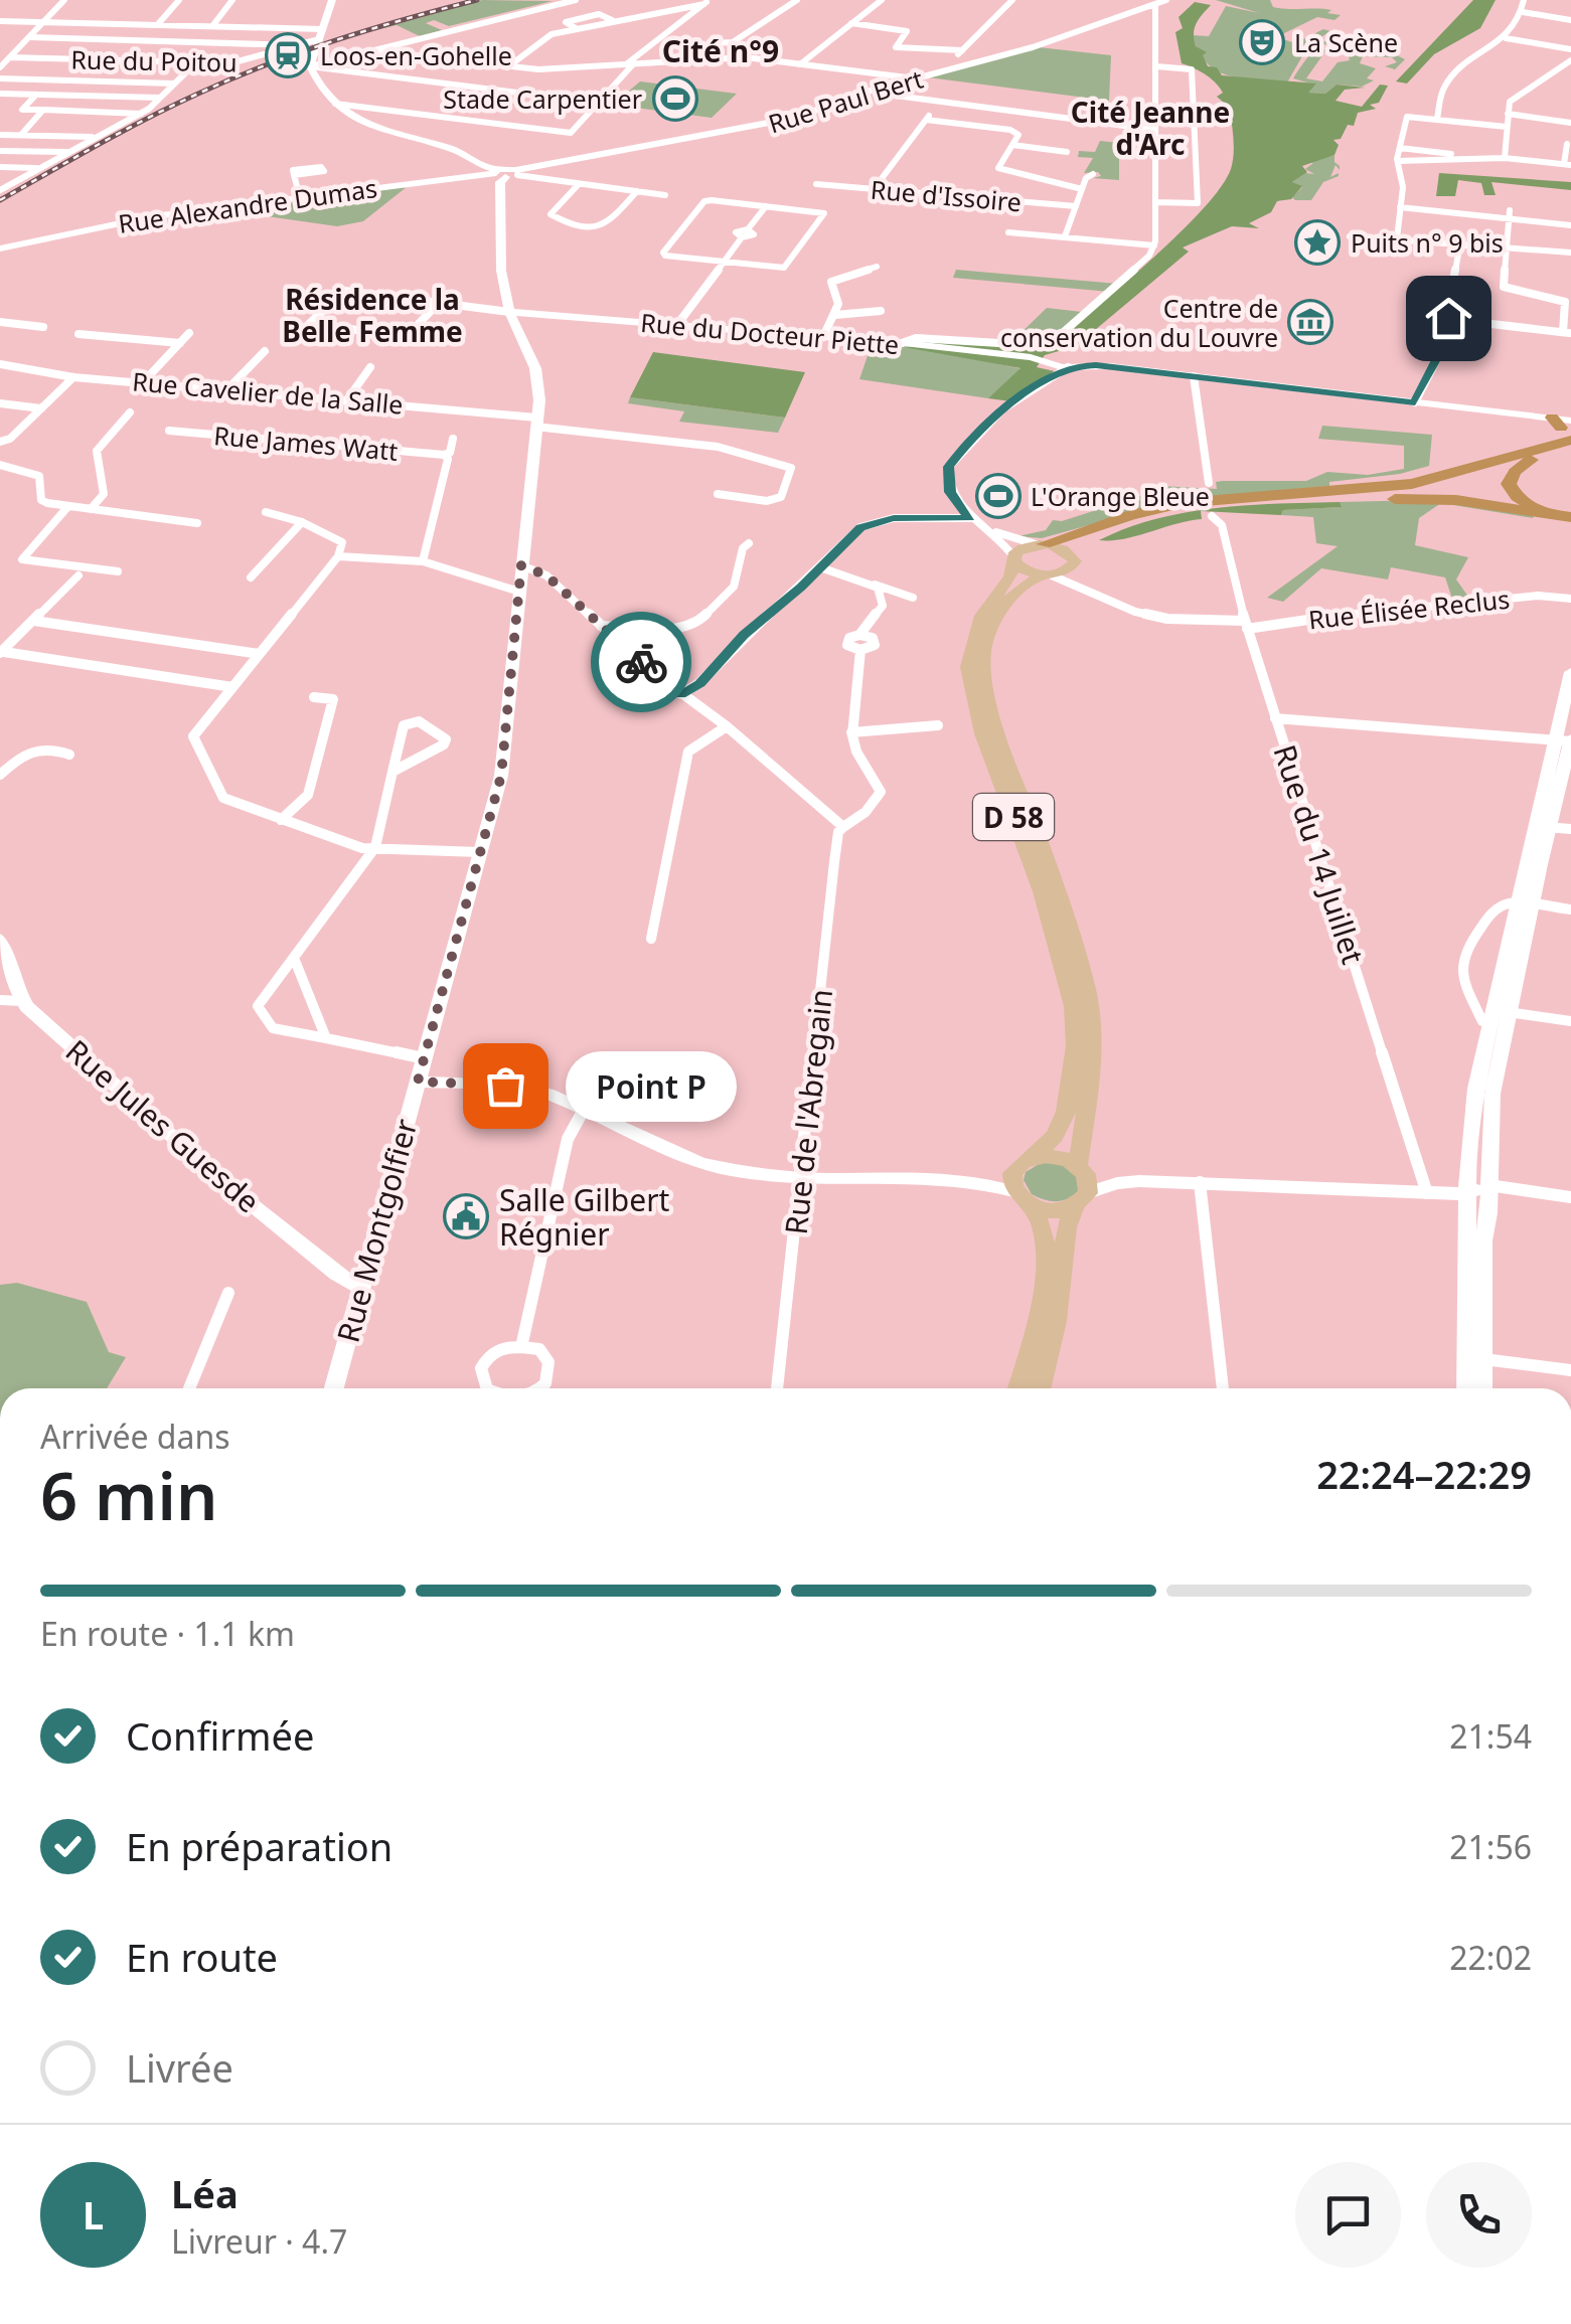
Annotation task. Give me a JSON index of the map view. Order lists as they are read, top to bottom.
{
  "streets": {
    "main road": ["D 58"],
    "street": [
      "Rue du Poitou",
      "Rue Paul Bert",
      "Rue d'Issoire",
      "Rue Alexandre Dumas",
      "Rue du Docteur Piette",
      "Rue Cavelier de la Salle",
      "Rue James Watt",
      "Rue Élisée Reclus",
      "Rue du 14 Juillet",
      "Rue de l'Abregain",
      "Rue Jules Guesde",
      "Rue Montgolfier"
    ]
  },
  "crossings": [
    ["Rue Paul Bert", "Rue Alexandre Dumas"],
    ["Rue Paul Bert", "Rue Montgolfier"],
    ["Rue Alexandre Dumas", "Rue Montgolfier"],
    ["Rue du Docteur Piette", "Rue Montgolfier"],
    ["Rue Cavelier de la Salle", "Rue Montgolfier"],
    ["Rue Élisée Reclus", "D 58"],
    ["Rue Élisée Reclus", "Rue du 14 Juillet"],
    ["Rue Jules Guesde", "Rue Montgolfier"]
  ],
  "districts": ["Cité n°9", "Cité Jeanne d'Arc", "Résidence la Belle Femme"],
  "places": {
    "theatre": ["La Scène"],
    "station": ["Loos-en-Gohelle"],
    "sports": ["Stade Carpentier", "L'Orange Bleue"],
    "place": ["Puits n° 9 bis"],
    "museum": ["Centre de conservation du Louvre"],
    "other": ["Point P"],
    "public building": ["Salle Gilbert Régnier"]
  },
  "page": {
    "bubble": "Point P",
    "heading": ["6 min", "Arrivée dans", "22:24–22:29"],
    "panel": ["Léa", "Livreur · 4.7"],
    "bar": "En route · 1.1 km",
    "list": [
      ["Confirmée", "21:54"],
      ["En préparation", "21:56"],
      ["En route", "22:02"],
      "Livrée"
    ],
    "round": "L"
  }
}
